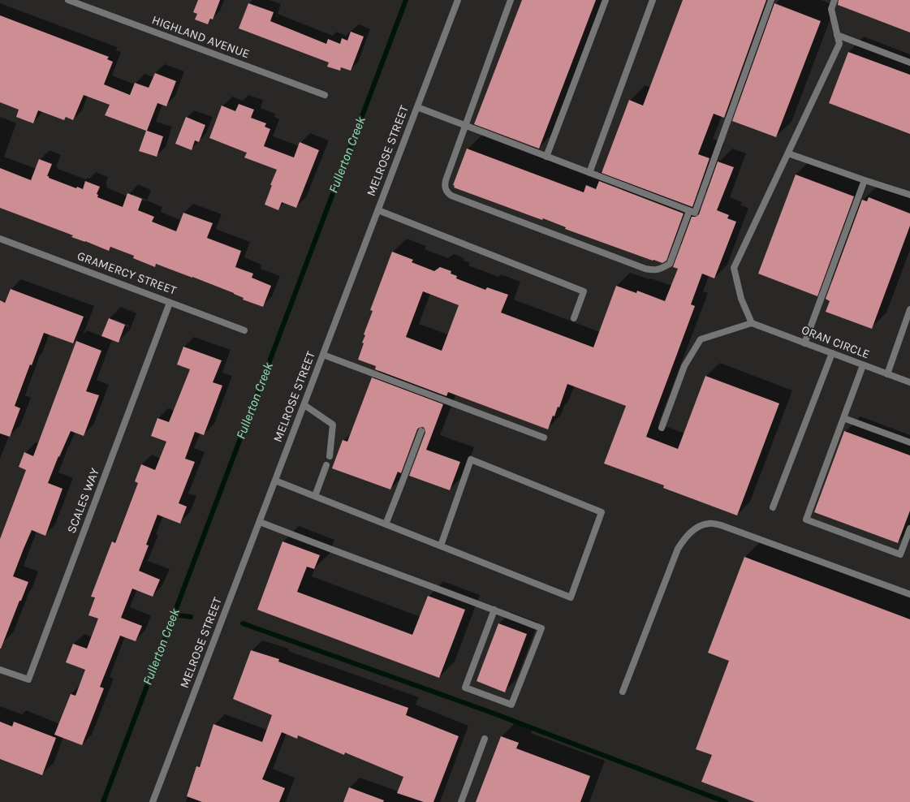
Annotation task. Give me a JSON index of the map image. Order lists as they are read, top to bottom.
{
  "streets": {
    "street": [
      "HIGHLAND AVENUE",
      "MELROSE STREET",
      "GRAMERCY STREET",
      "ORAN CIRCLE",
      "SCALES WAY"
    ]
  },
  "crossings": [
    ["GRAMERCY STREET", "SCALES WAY"]
  ],
  "water": ["Fullerton Creek"]
}
